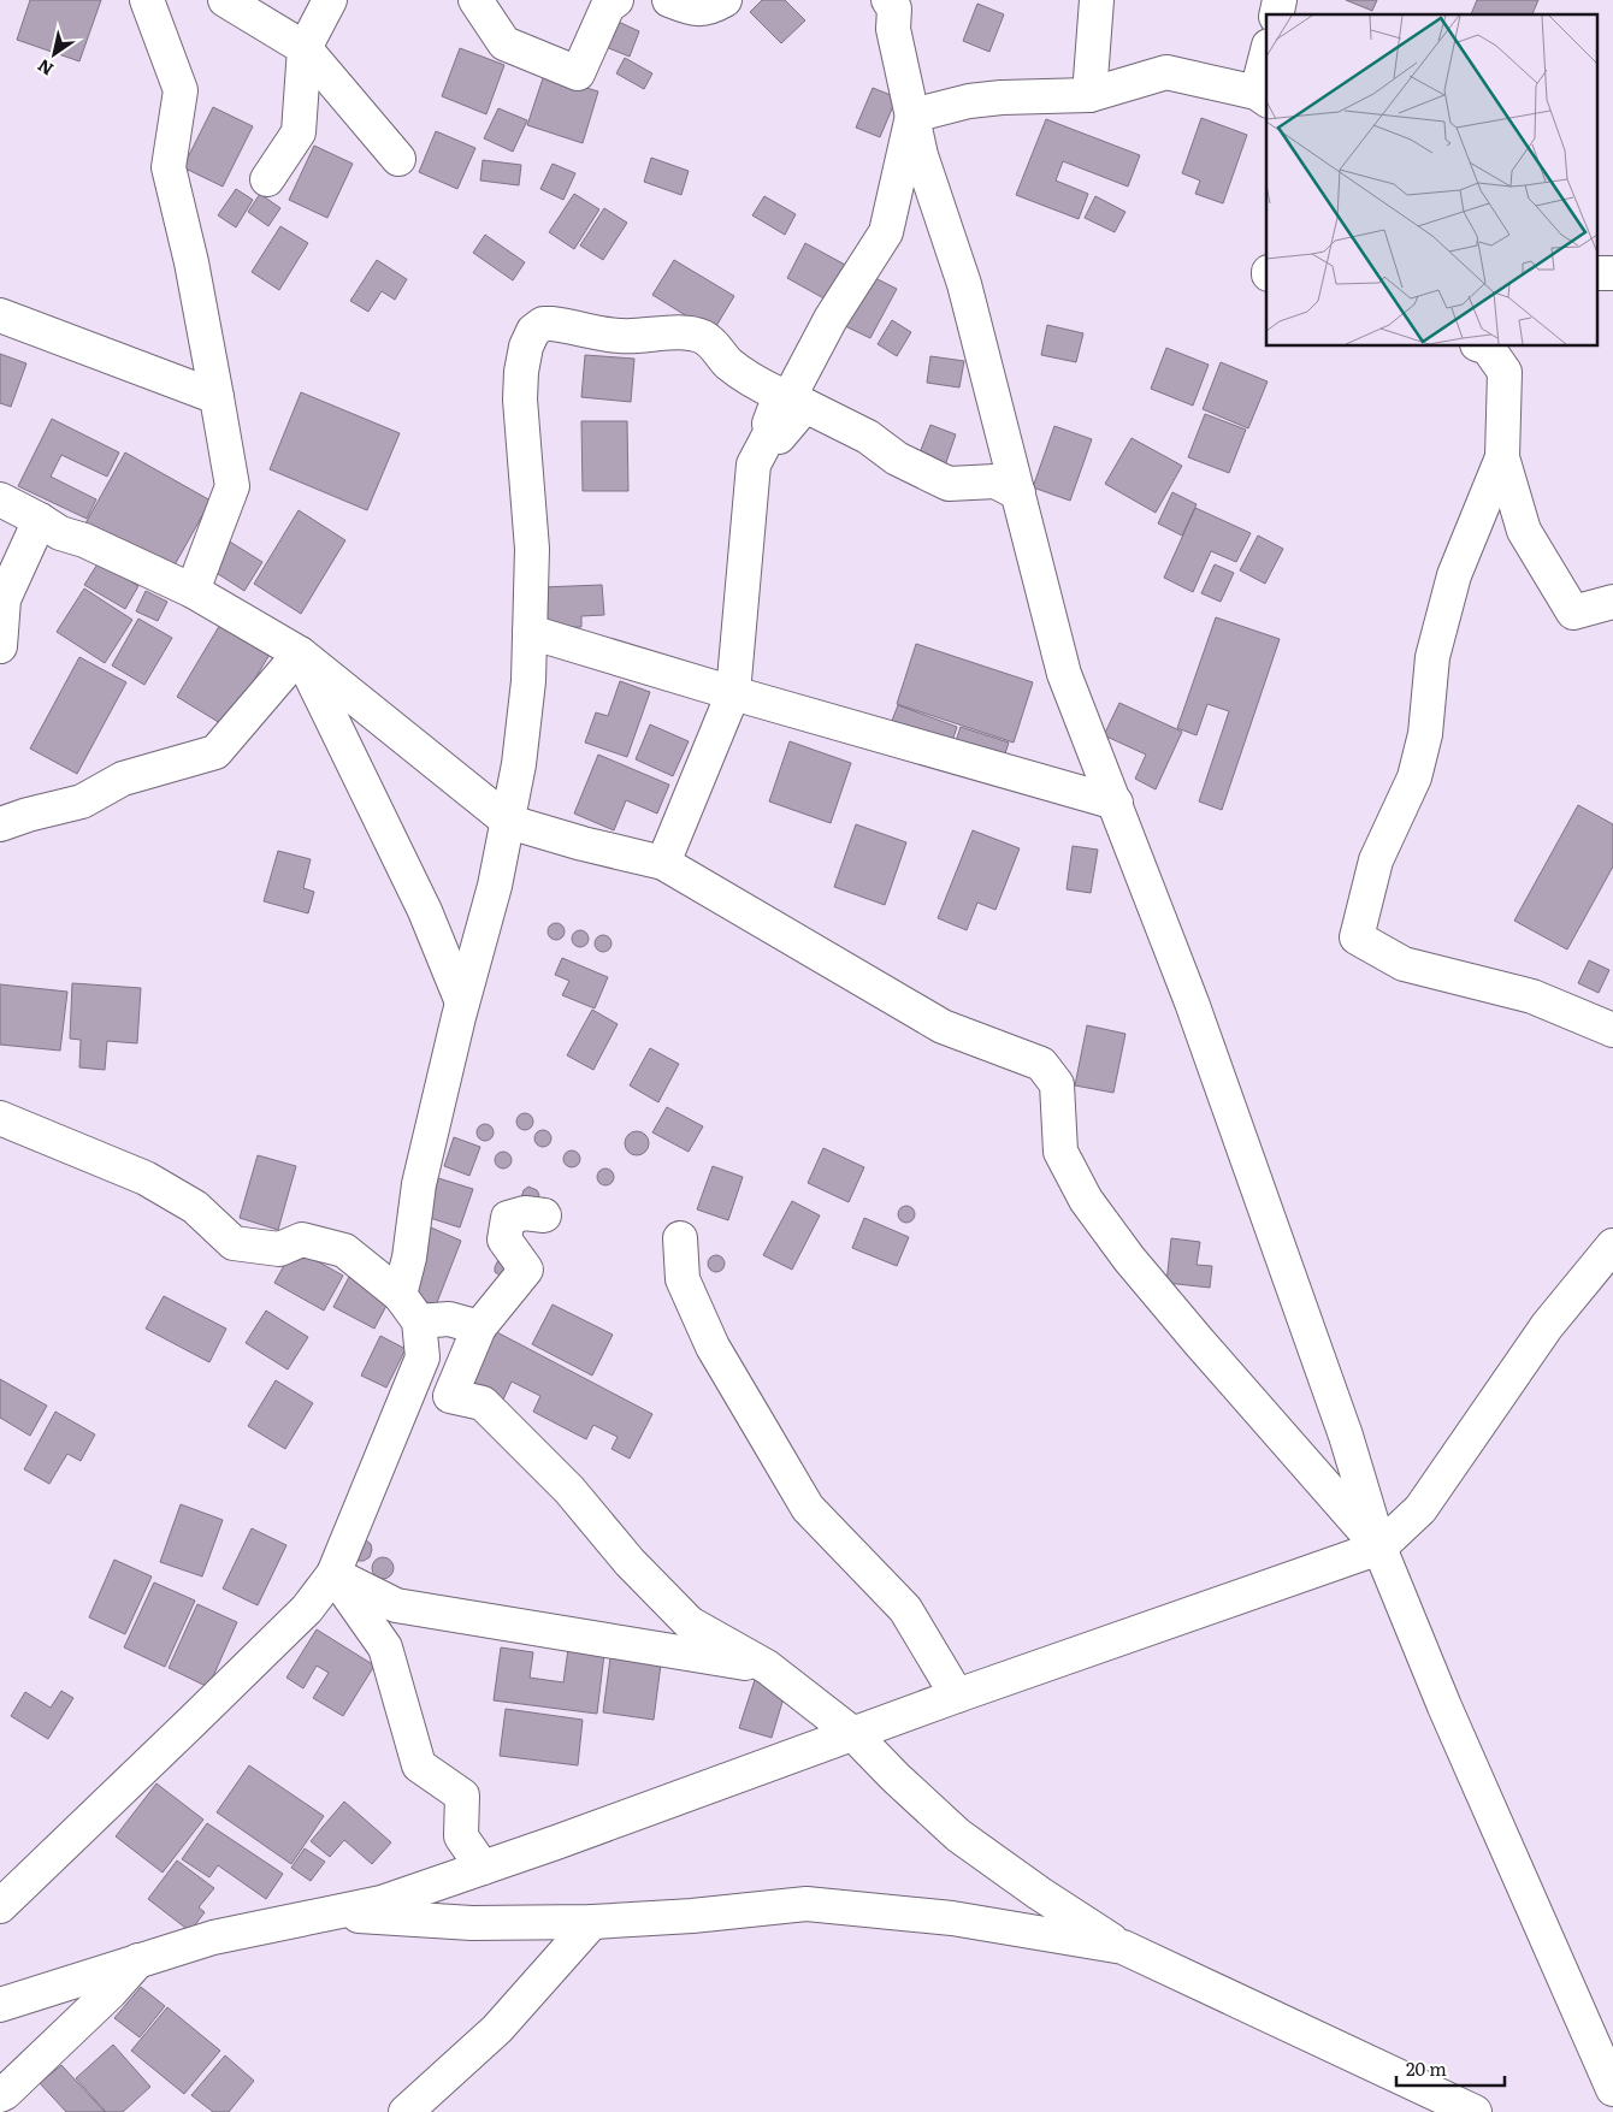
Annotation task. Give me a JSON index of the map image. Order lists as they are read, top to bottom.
{
  "scale_bar": "20 m",
  "north": "bottom left"
}
